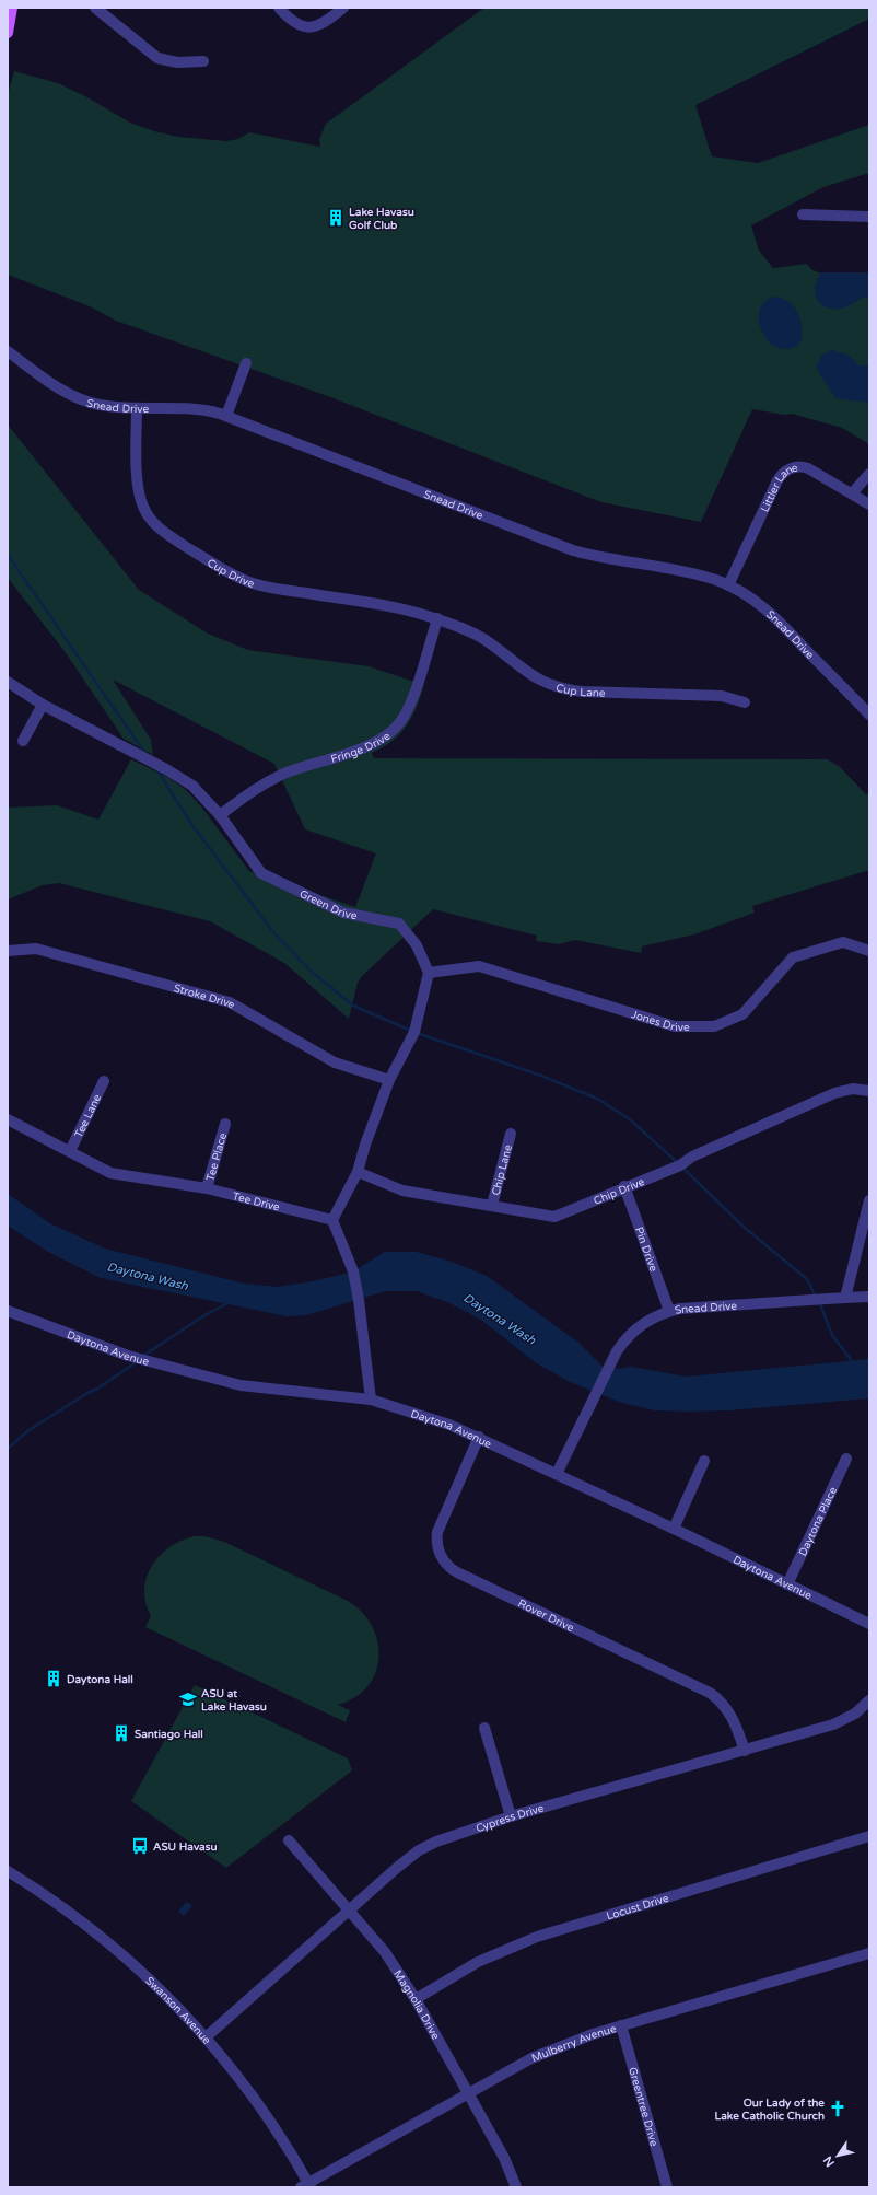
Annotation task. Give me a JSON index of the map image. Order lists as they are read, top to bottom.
{
  "streets": {
    "street": [
      "Snead Drive",
      "Littler Lane",
      "Cup Drive",
      "Cup Lane",
      "Fringe Drive",
      "Green Drive",
      "Stroke Drive",
      "Jones Drive",
      "Tee Lane",
      "Tee Place",
      "Chip Lane",
      "Chip Drive",
      "Tee Drive",
      "Pin Drive",
      "Daytona Avenue",
      "Daytona Place",
      "Rover Drive",
      "Cypress Drive",
      "Locust Drive",
      "Magnolia Drive",
      "Swanson Avenue",
      "Mulberry Avenue",
      "Greentree Drive"
    ]
  },
  "crossings": [
    ["Snead Drive", "Littler Lane"],
    ["Snead Drive", "Cup Drive"],
    ["Snead Drive", "Pin Drive"],
    ["Snead Drive", "Daytona Avenue"],
    ["Cup Drive", "Cup Lane"],
    ["Cup Drive", "Fringe Drive"],
    ["Cup Lane", "Fringe Drive"],
    ["Fringe Drive", "Green Drive"],
    ["Green Drive", "Jones Drive"],
    ["Tee Lane", "Tee Drive"],
    ["Tee Place", "Tee Drive"],
    ["Chip Lane", "Chip Drive"],
    ["Chip Drive", "Pin Drive"],
    ["Daytona Avenue", "Daytona Place"],
    ["Daytona Avenue", "Rover Drive"],
    ["Rover Drive", "Cypress Drive"],
    ["Cypress Drive", "Magnolia Drive"],
    ["Cypress Drive", "Swanson Avenue"],
    ["Locust Drive", "Magnolia Drive"],
    ["Magnolia Drive", "Mulberry Avenue"],
    ["Swanson Avenue", "Mulberry Avenue"],
    ["Mulberry Avenue", "Greentree Drive"]
  ],
  "water": ["Daytona Wash"],
  "places": {
    "building": ["Lake Havasu Golf Club", "Daytona Hall", "Santiago Hall"],
    "school or university": ["ASU at Lake Havasu"],
    "bus stop": ["ASU Havasu"],
    "church": ["Our Lady of the Lake Catholic Church"]
  },
  "north": "bottom left"
}
